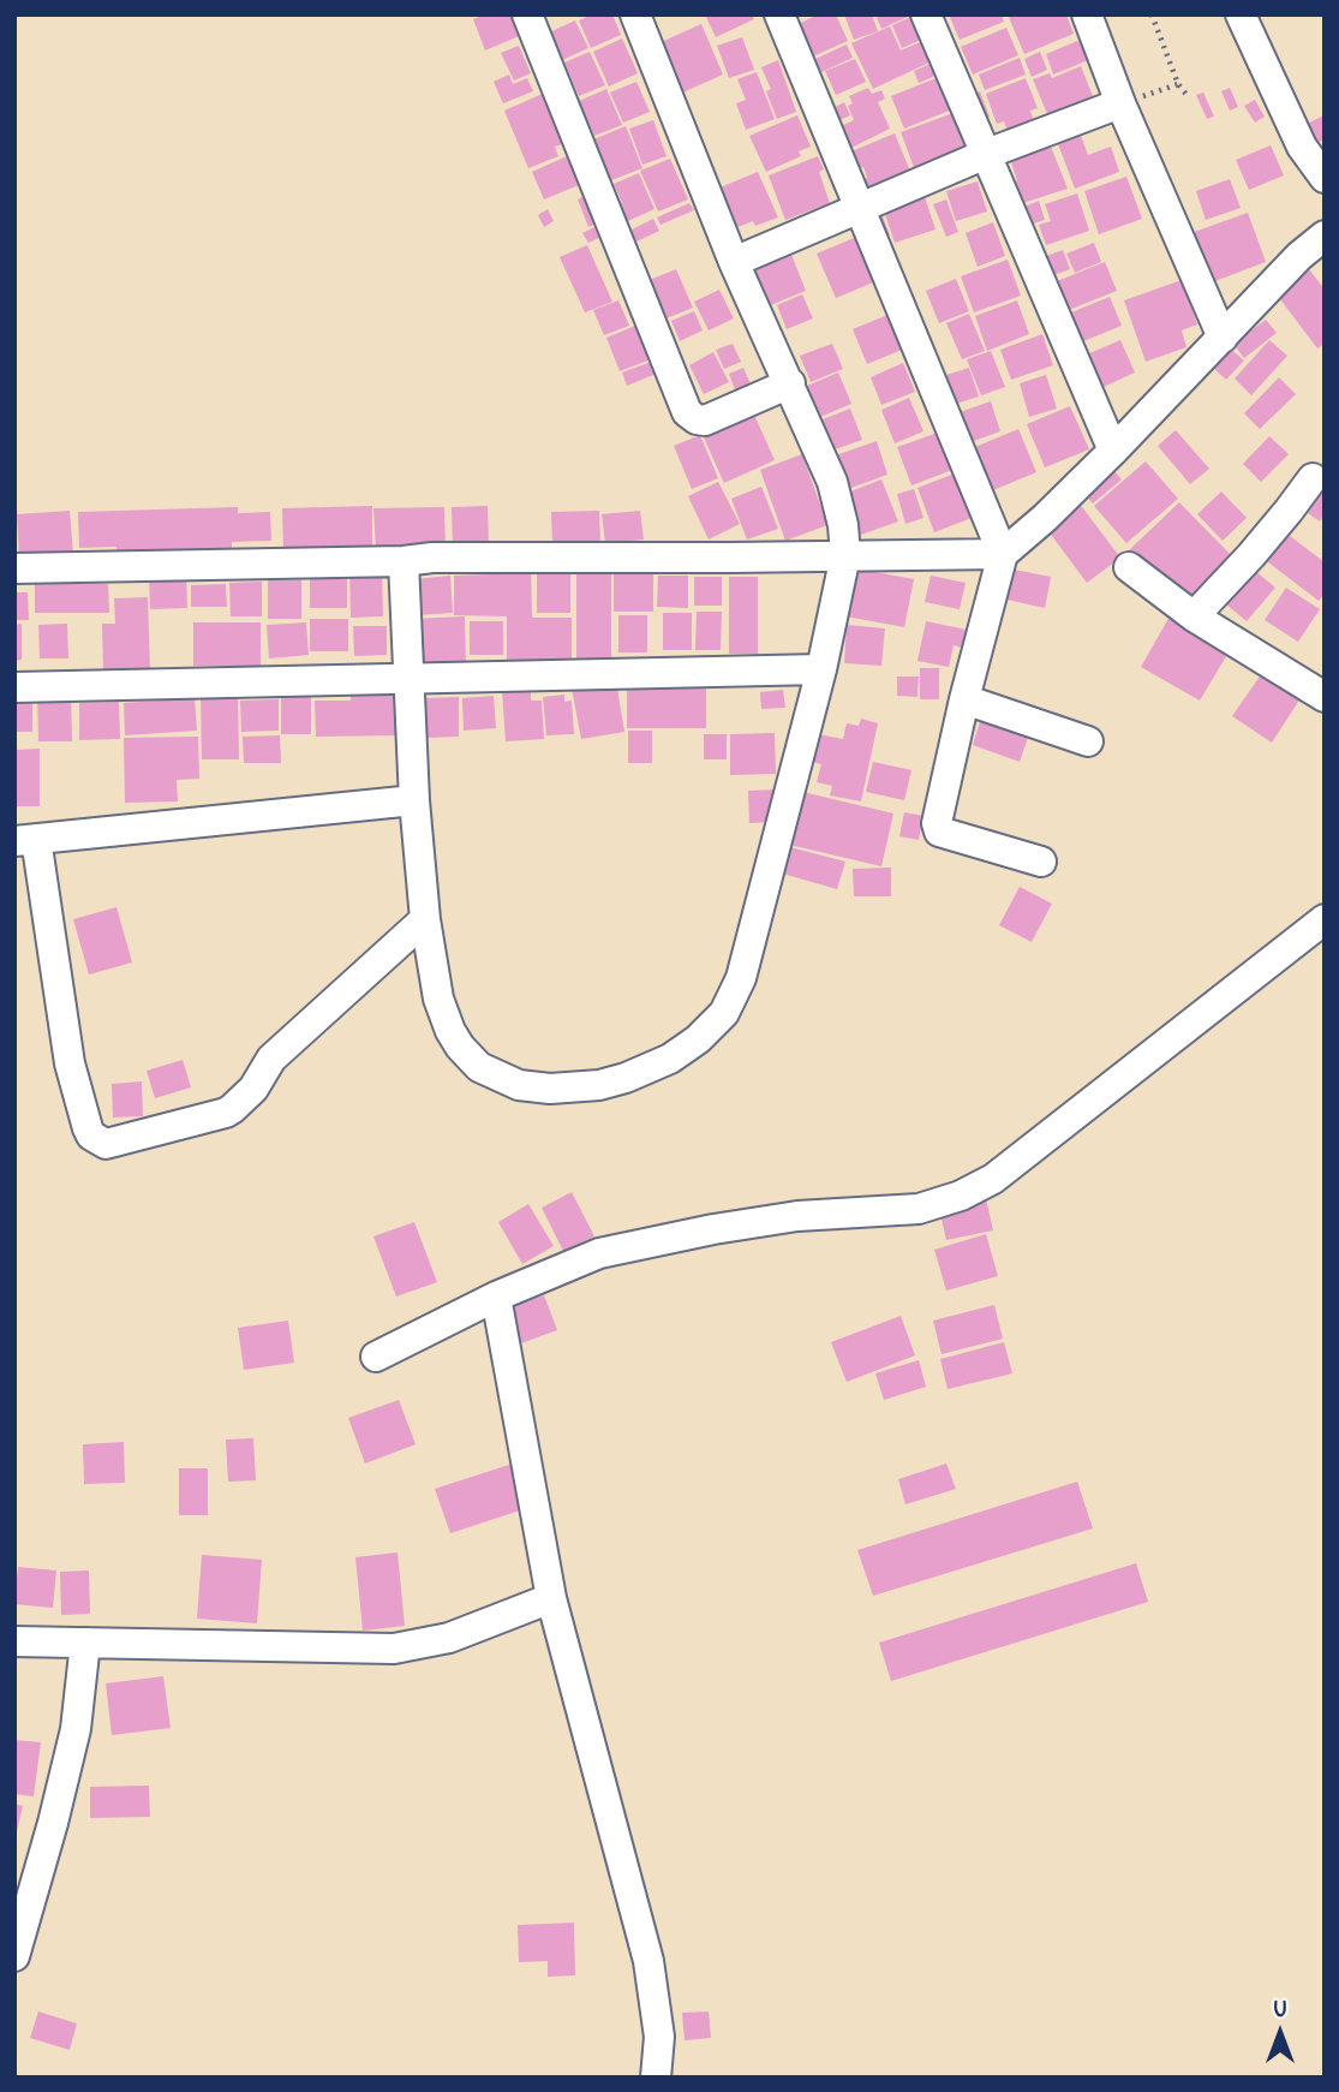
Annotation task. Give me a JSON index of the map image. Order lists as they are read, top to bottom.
{
  "north": "top"
}
